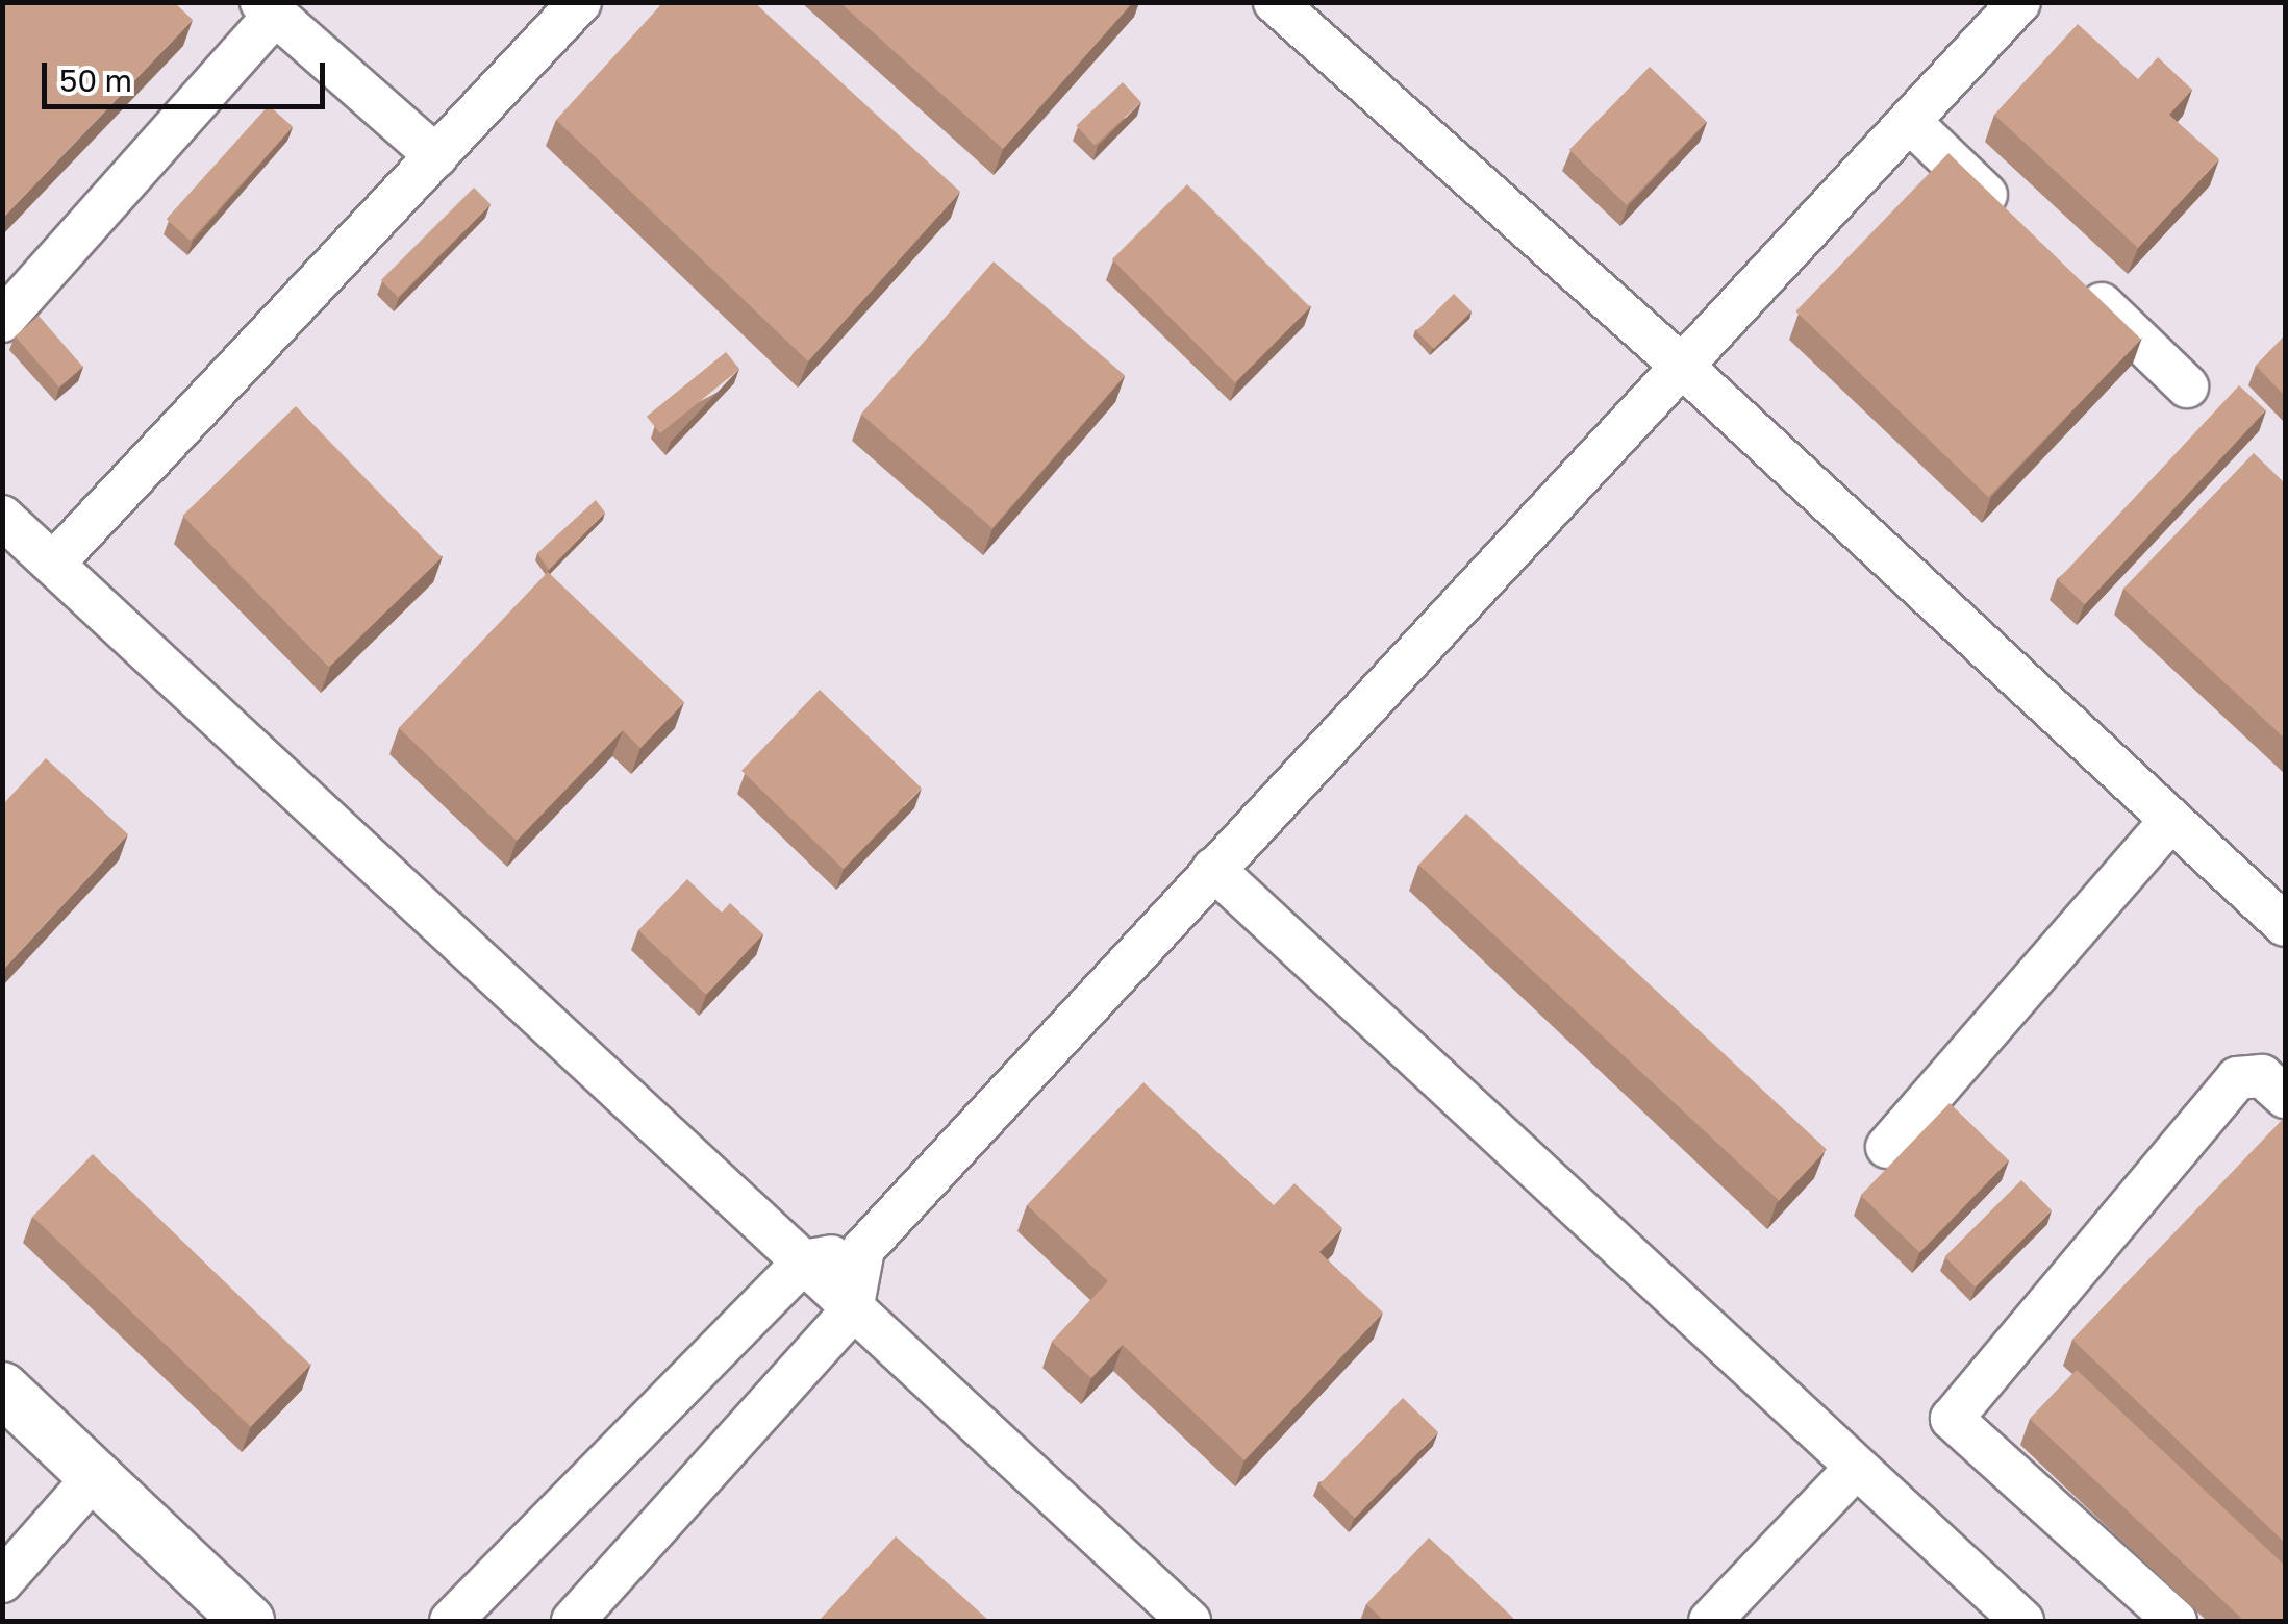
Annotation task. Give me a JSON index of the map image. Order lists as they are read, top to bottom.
{
  "scale_bar": "50 m"
}
